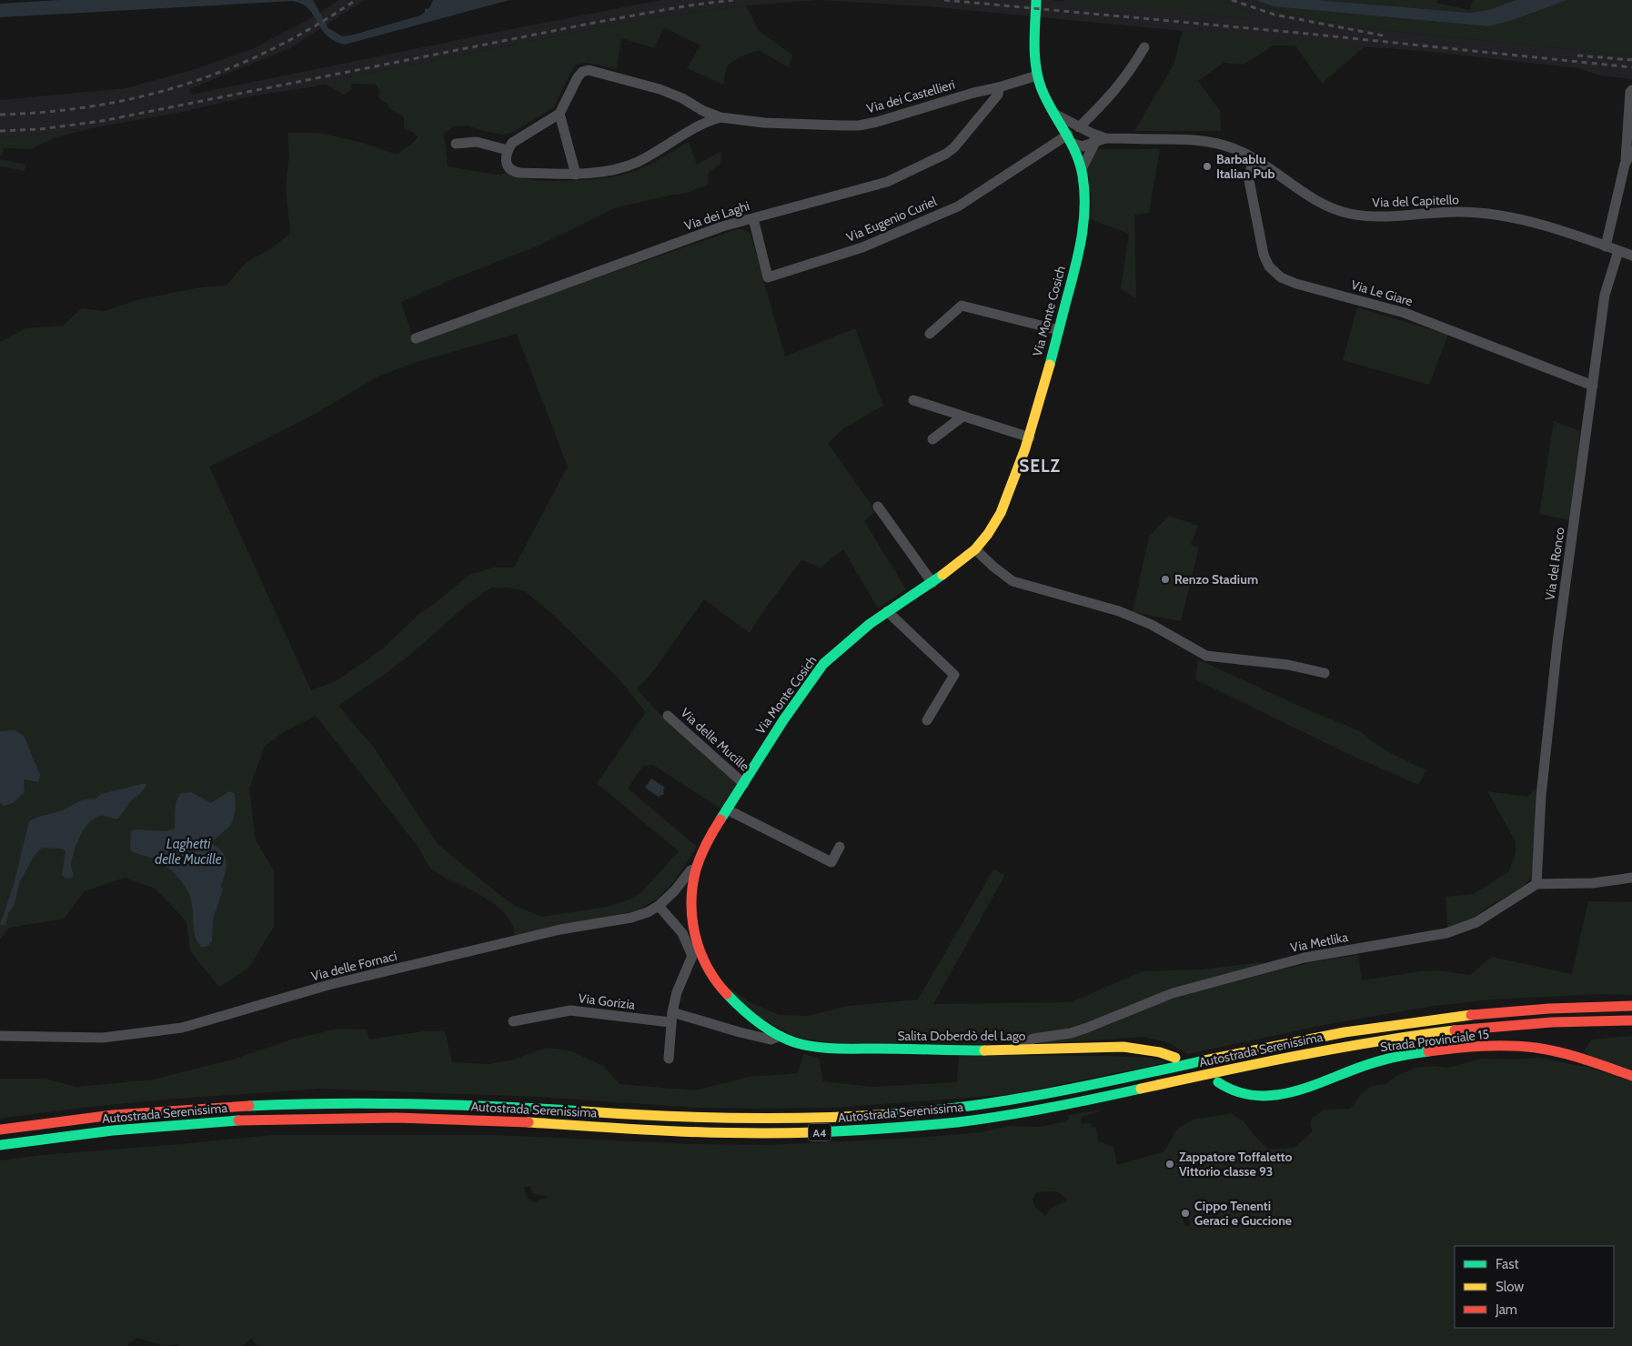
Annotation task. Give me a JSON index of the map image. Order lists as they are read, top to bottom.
{
  "streets": {
    "main road": [
      "Via Monte Cosich",
      "Salita Doberdò del Lago",
      "Strada Provinciale 15",
      "Autostrada Serenissima",
      "A4"
    ],
    "street": [
      "Via dei Castellieri",
      "Via del Capitello",
      "Via dei Laghi",
      "Via Eugenio Curiel",
      "Via Le Giare",
      "Via del Ronco",
      "Via delle Mucille",
      "Via Metlika",
      "Via delle Fornaci",
      "Via Gorizia"
    ]
  },
  "crossings": [
    ["Via dei Castellieri", "Via dei Laghi"],
    ["Via dei Castellieri", "Via Monte Cosich"],
    ["Via del Capitello", "Via Le Giare"],
    ["Via del Capitello", "Via Monte Cosich"],
    ["Via del Capitello", "Via del Ronco"],
    ["Via dei Laghi", "Via Eugenio Curiel"],
    ["Via Eugenio Curiel", "Via Monte Cosich"],
    ["Via Le Giare", "Via del Ronco"],
    ["Via Monte Cosich", "Via delle Mucille"],
    ["Via Monte Cosich", "Via delle Fornaci"],
    ["Via Monte Cosich", "Salita Doberdò del Lago"],
    ["Via del Ronco", "Via Metlika"],
    ["Via Metlika", "Salita Doberdò del Lago"],
    ["Via delle Fornaci", "Salita Doberdò del Lago"],
    ["Via Gorizia", "Salita Doberdò del Lago"]
  ],
  "districts": ["SELZ"],
  "water": ["Laghetti delle Mucille"],
  "places": [
    "Barbablu Italian Pub",
    "Renzo Stadium",
    "Zappatore Toffaletto Vittorio classe 93",
    "Cippo Tenenti Geraci e Guccione"
  ],
  "legend": ["Fast", "Slow", "Jam"]
}
